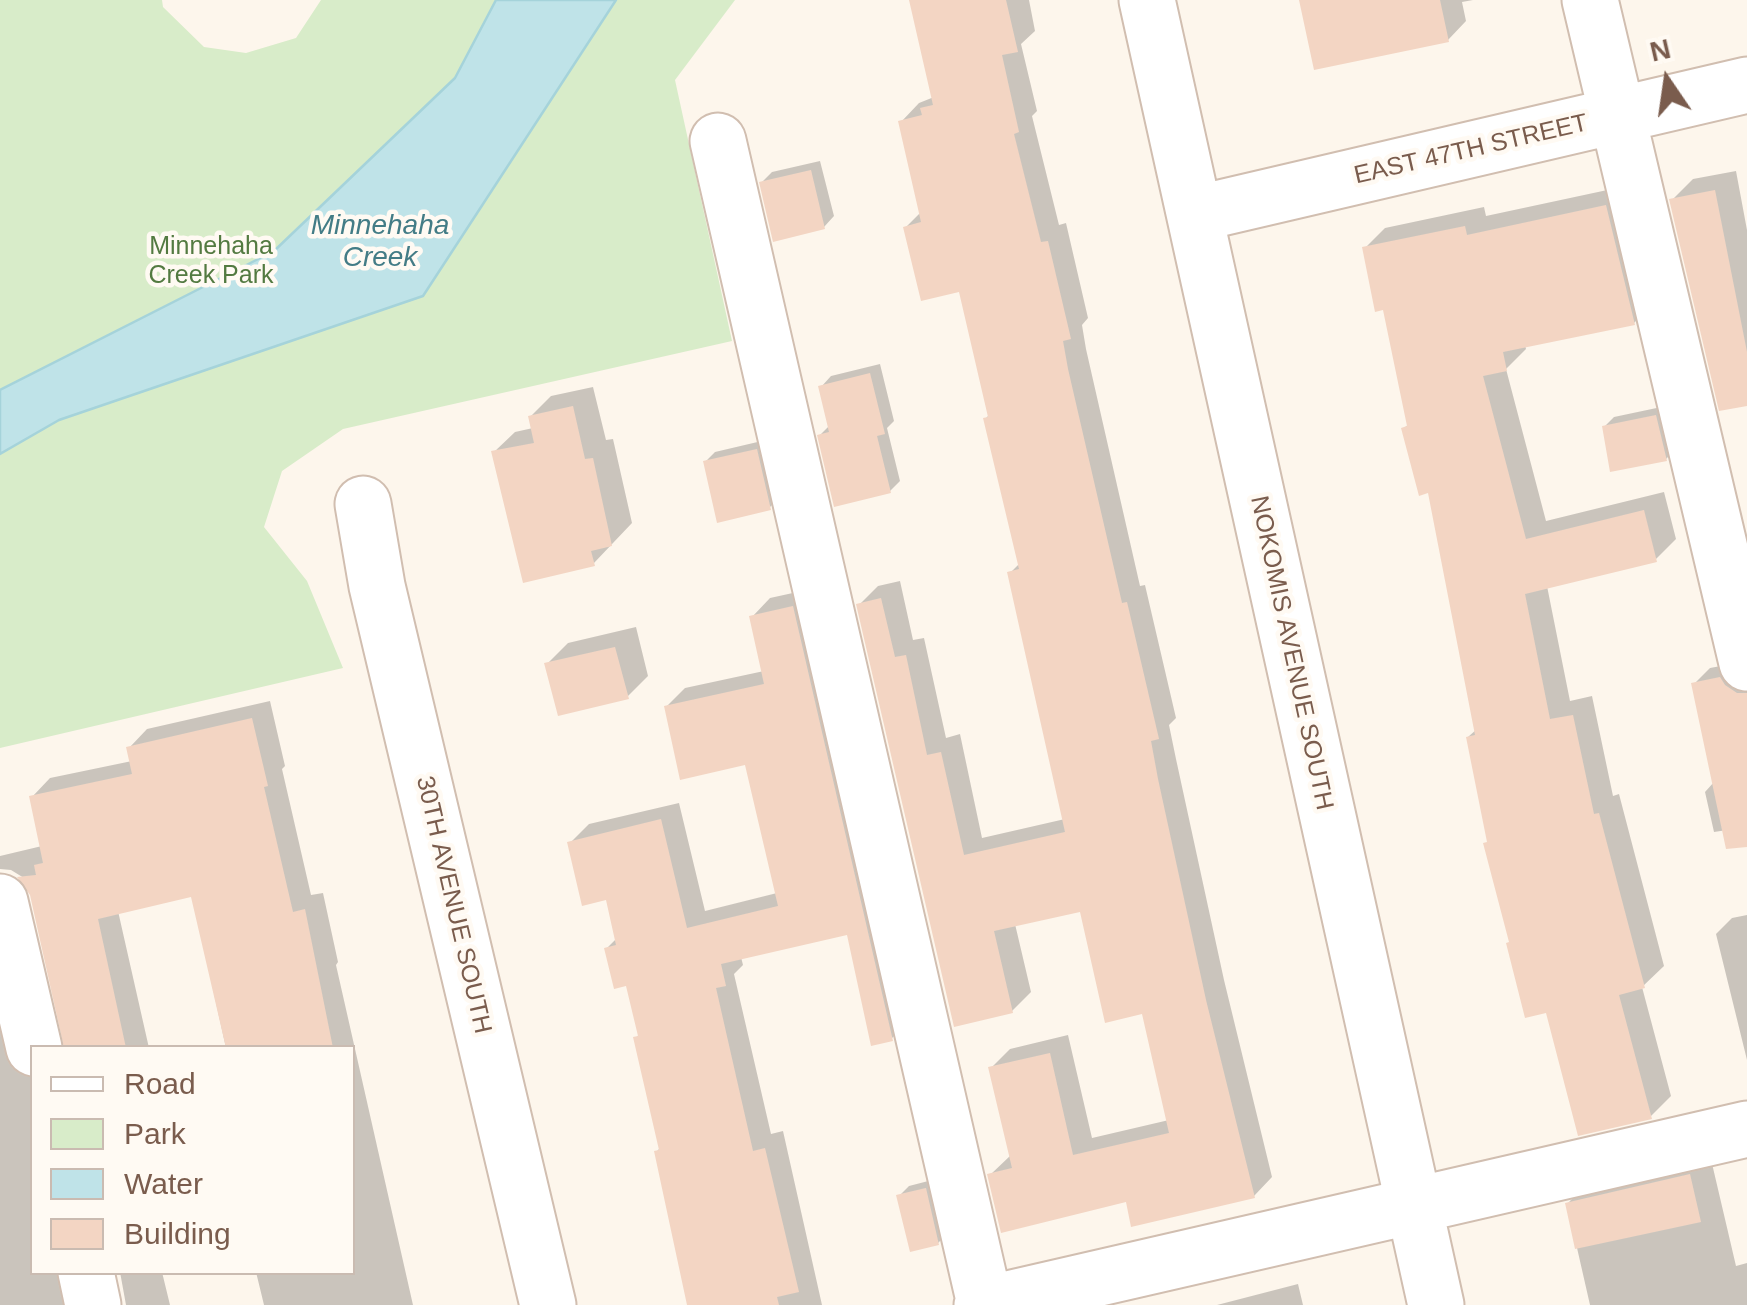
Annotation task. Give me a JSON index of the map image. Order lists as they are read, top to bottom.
{
  "streets": {
    "street": ["EAST 47TH STREET", "NOKOMIS AVENUE SOUTH", "30TH AVENUE SOUTH"]
  },
  "crossings": [
    ["EAST 47TH STREET", "NOKOMIS AVENUE SOUTH"]
  ],
  "water": ["Minnehaha Creek"],
  "parks": ["Minnehaha Creek Park"],
  "legend": [
    "Road",
    "Park",
    "Water",
    "Building"
  ],
  "north": "top"
}
